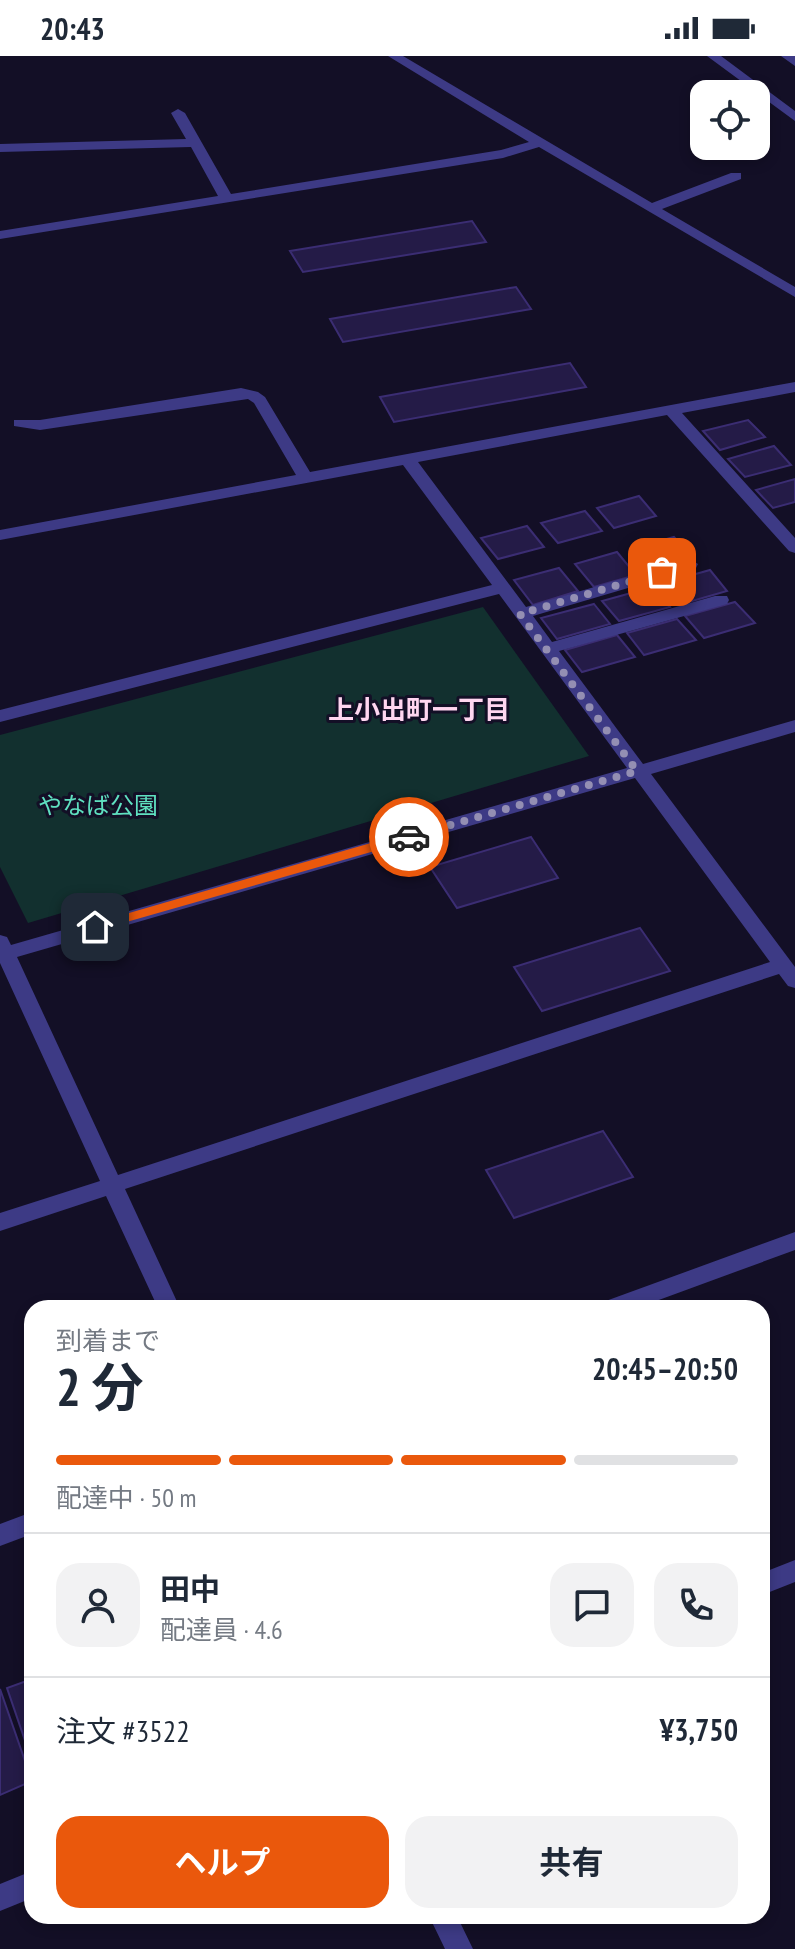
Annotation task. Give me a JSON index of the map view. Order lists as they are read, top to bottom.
{
  "districts": ["上小出町一丁目"],
  "parks": ["やなば公園"],
  "page": {
    "status": "20:43",
    "heading": ["2 分", "到着まで", "20:45–20:50"],
    "panel": [
      "田中",
      "配達員 · 4.6",
      "注文 #3522",
      "¥3,750"
    ],
    "bar": "配達中 · 50 m",
    "buttons": ["ヘルプ", "共有"]
  }
}
